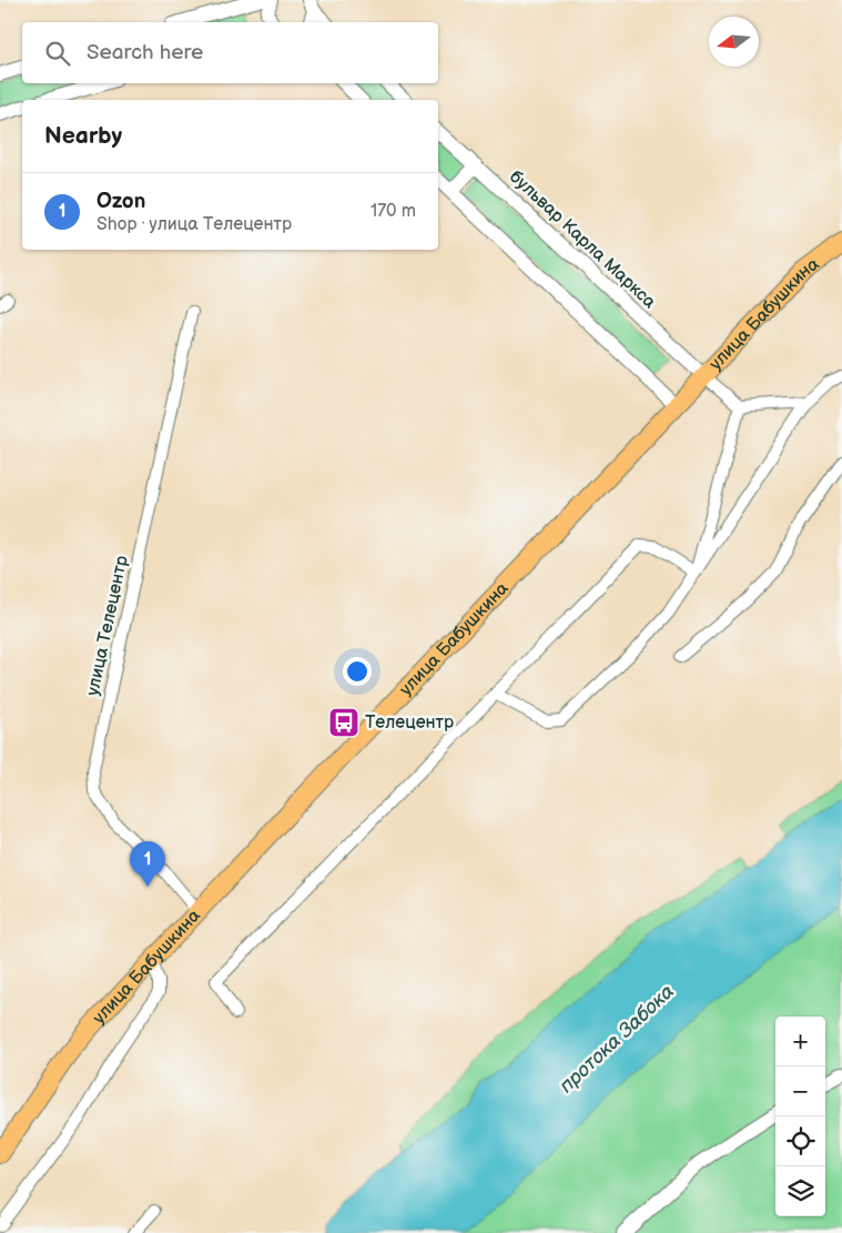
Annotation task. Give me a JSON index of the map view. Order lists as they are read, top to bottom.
{
  "streets": {
    "main road": ["улица Бабушкина"],
    "street": ["бульвар Карла Маркса", "улица Телецентр"]
  },
  "crossings": [
    ["бульвар Карла Маркса", "улица Бабушкина"],
    ["улица Бабушкина", "улица Телецентр"]
  ],
  "water": ["протока Забока"],
  "places": {
    "bus stop": ["Телецентр"]
  },
  "north": "left",
  "page": {
    "search": "Search here",
    "heading": "Nearby",
    "list": [
      {
        "mark": "1",
        "name": "Ozon",
        "note": "Shop · улица Телецентр",
        "value": "170 m"
      }
    ],
    "pins": "1",
    "map_buttons": ["+", "−"]
  }
}
